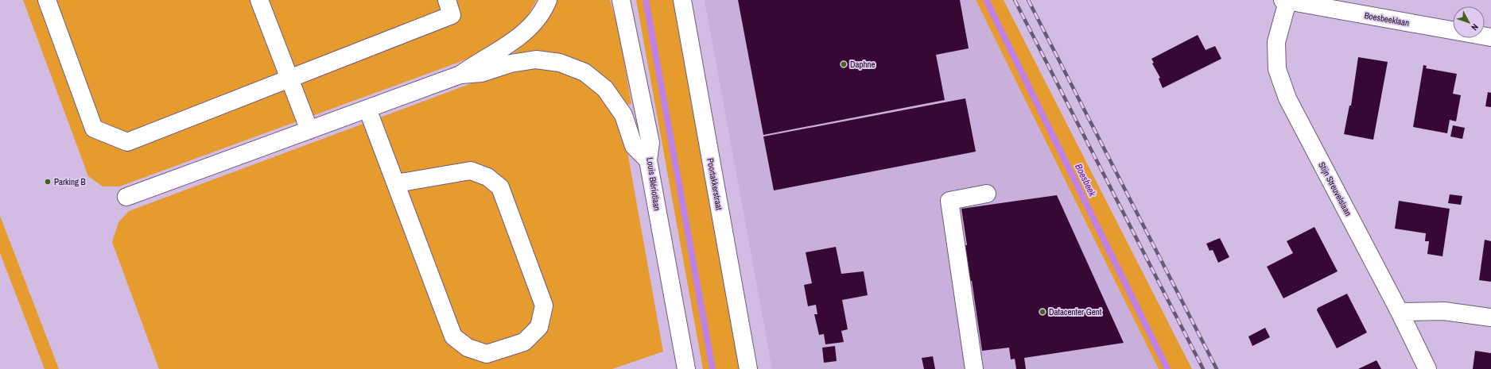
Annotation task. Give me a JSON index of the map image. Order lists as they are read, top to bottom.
{
  "streets": {
    "street": [
      "Boesbeeklaan",
      "Louis Blériotlaan",
      "Poortakkerstraat",
      "Stijn Streuvelslaan"
    ]
  },
  "crossings": [
    ["Boesbeeklaan", "Stijn Streuvelslaan"]
  ],
  "water": ["Boesbeek"],
  "places": ["Daphne", "Parking B", "Datacenter Gent"],
  "north": "bottom right"
}
